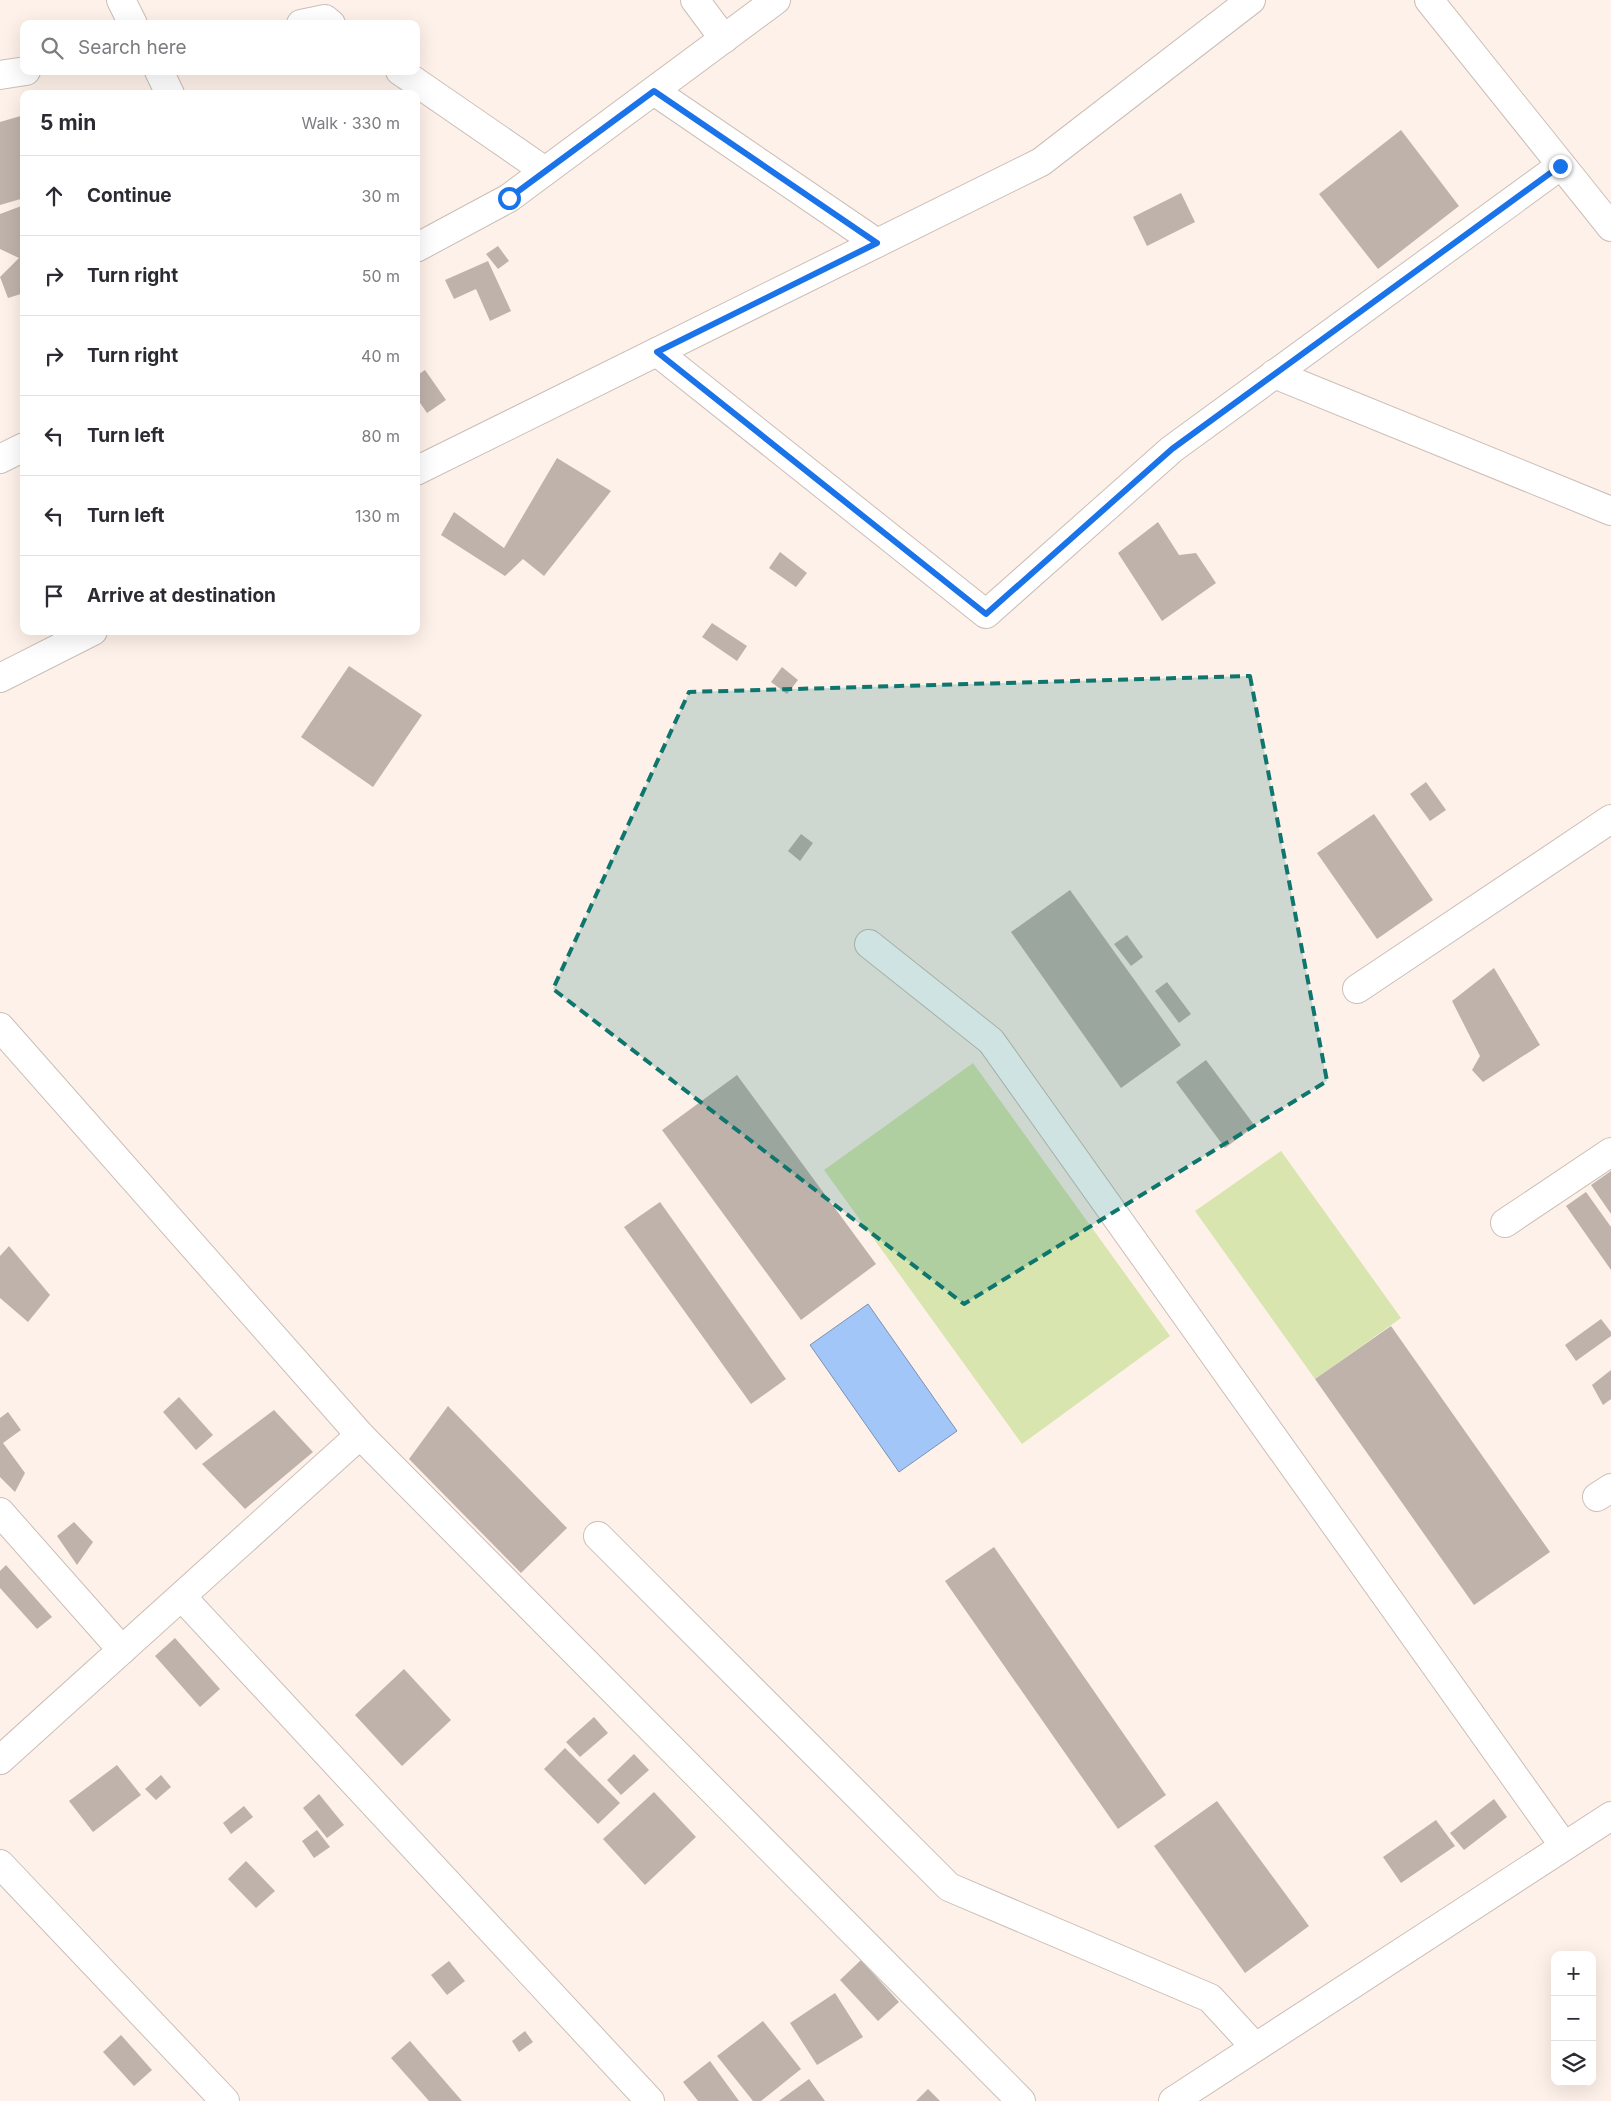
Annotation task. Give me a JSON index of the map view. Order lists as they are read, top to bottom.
{
  "page": {
    "search": "Search here",
    "heading": ["5 min", "Walk · 330 m"],
    "list": [
      ["Continue", "30 m"],
      ["Turn right", "50 m"],
      ["Turn right", "40 m"],
      ["Turn left", "80 m"],
      ["Turn left", "130 m"],
      "Arrive at destination"
    ],
    "map_buttons": ["+", "−"]
  }
}
